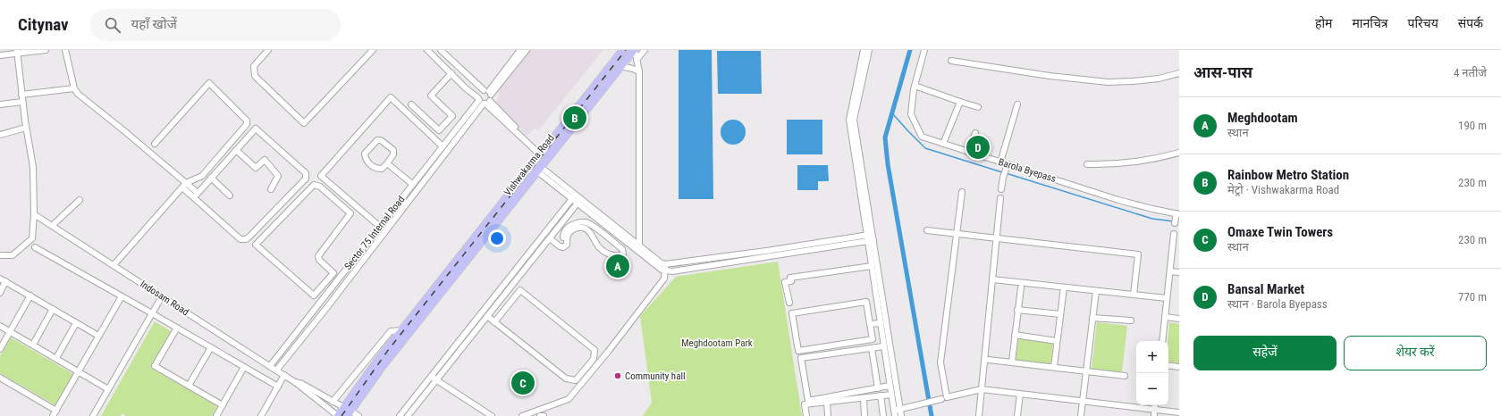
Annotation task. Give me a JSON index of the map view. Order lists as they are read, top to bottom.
{
  "streets": {
    "main road": ["Vishwakarma Road"],
    "street": ["Barola Byepass", "Sector 75 Internal Road", "Indosam Road"]
  },
  "crossings": [
    ["Vishwakarma Road", "Indosam Road"],
    ["Sector 75 Internal Road", "Indosam Road"]
  ],
  "parks": ["Meghdootam Park"],
  "places": ["Community hall"],
  "page": {
    "header": "Citynav",
    "search": "यहाँ खोजें",
    "nav": [
      "होम",
      "मानचित्र",
      "परिचय",
      "संपर्क"
    ],
    "heading": ["आस-पास", "4 नतीजे"],
    "list": [
      {
        "mark": "A",
        "name": "Meghdootam",
        "note": "स्थान",
        "value": "190 m"
      },
      {
        "mark": "B",
        "name": "Rainbow Metro Station",
        "note": "मेट्रो · Vishwakarma Road",
        "value": "230 m"
      },
      {
        "mark": "C",
        "name": "Omaxe Twin Towers",
        "note": "स्थान",
        "value": "230 m"
      },
      {
        "mark": "D",
        "name": "Bansal Market",
        "note": "स्थान · Barola Byepass",
        "value": "770 m"
      }
    ],
    "pins": [
      "B",
      "D",
      "A",
      "C"
    ],
    "buttons": ["सहेजें", "शेयर करें"],
    "map_buttons": ["+", "−"]
  }
}
